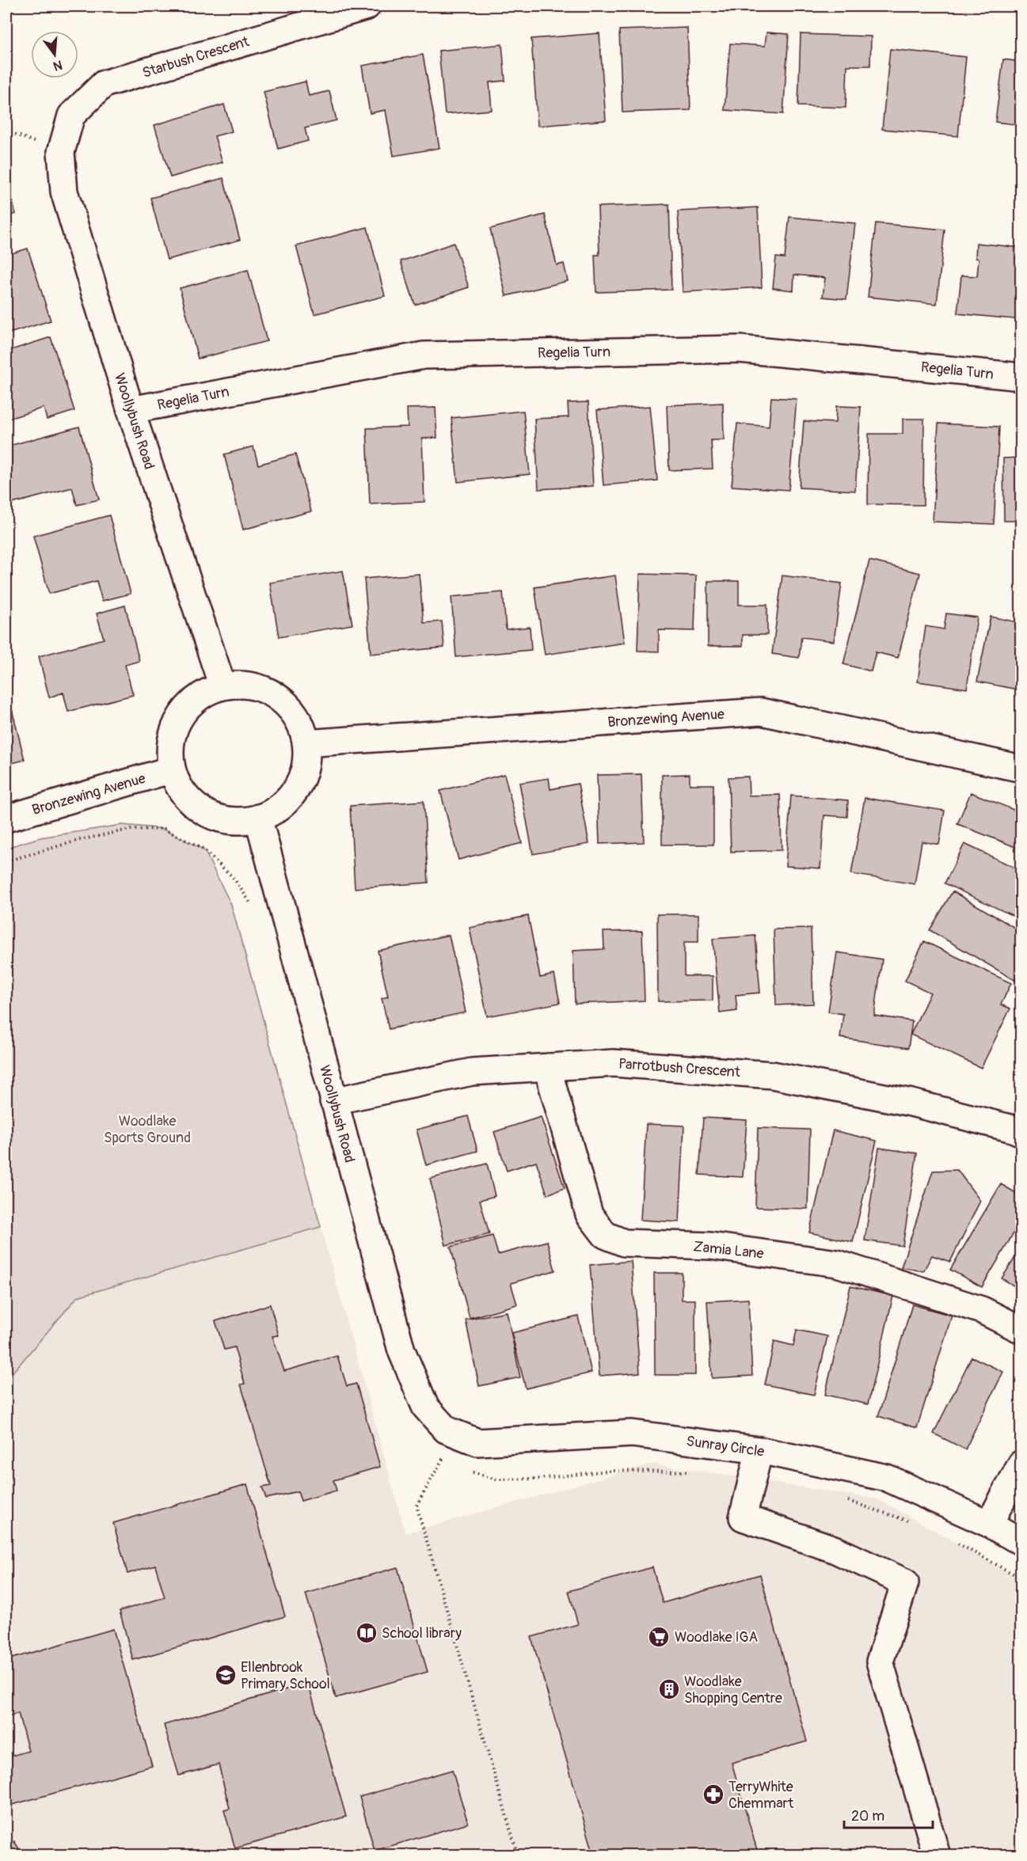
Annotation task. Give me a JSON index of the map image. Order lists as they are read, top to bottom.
{
  "streets": {
    "street": [
      "Starbush Crescent",
      "Regelia Turn",
      "Woollybush Road",
      "Bronzewing Avenue",
      "Parrotbush Crescent",
      "Zamia Lane",
      "Sunray Circle"
    ]
  },
  "crossings": [
    ["Starbush Crescent", "Woollybush Road"],
    ["Regelia Turn", "Woollybush Road"],
    ["Woollybush Road", "Bronzewing Avenue"],
    ["Woollybush Road", "Parrotbush Crescent"],
    ["Woollybush Road", "Sunray Circle"],
    ["Parrotbush Crescent", "Zamia Lane"]
  ],
  "parks": ["Woodlake Sports Ground"],
  "places": {
    "library": ["School library"],
    "supermarket": ["Woodlake IGA"],
    "school or university": ["Ellenbrook Primary School"],
    "building": ["Woodlake Shopping Centre"],
    "pharmacy": ["TerryWhite Chemmart"]
  },
  "scale_bar": "20 m",
  "north": "bottom"
}
